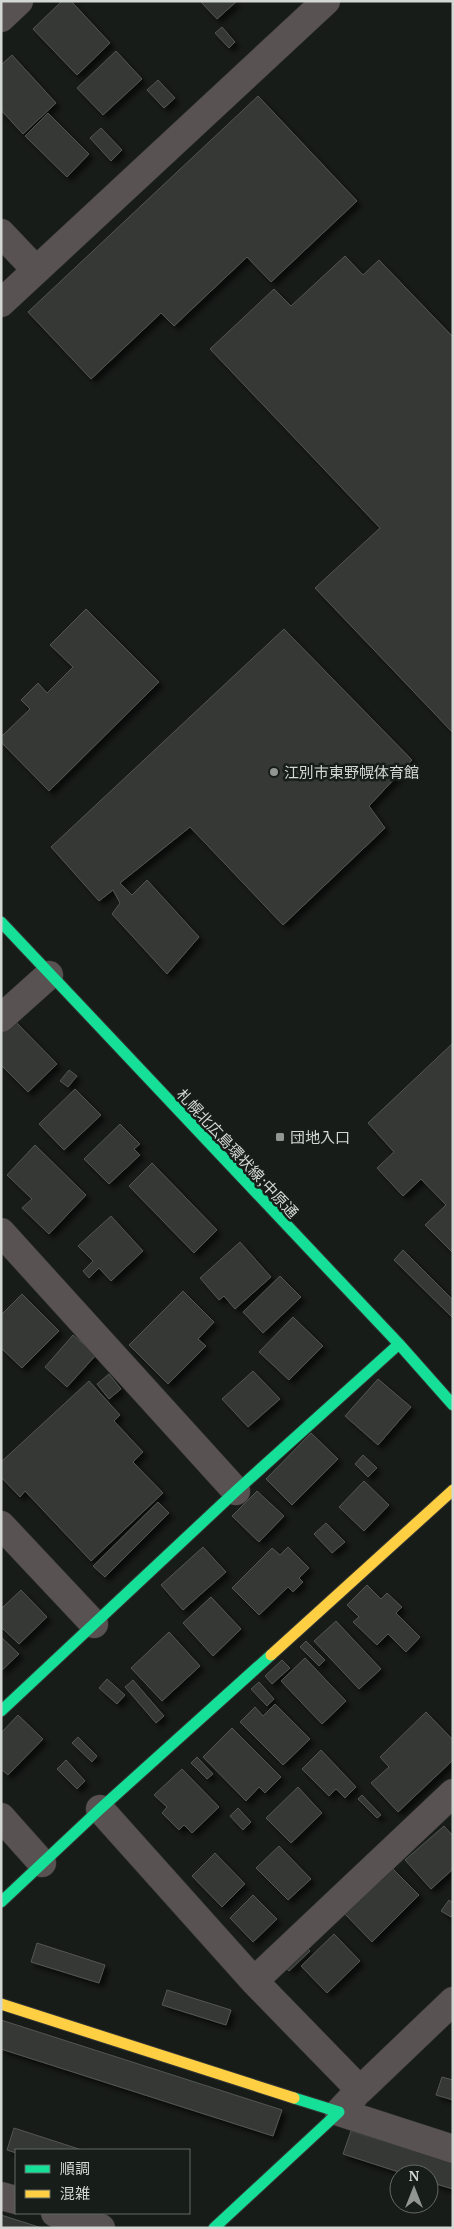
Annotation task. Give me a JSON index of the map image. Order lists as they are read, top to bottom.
{
  "streets": {
    "street": ["札幌北広島環状線;中原通"]
  },
  "places": {
    "other": ["江別市東野幌体育館"],
    "transit": ["団地入口"]
  },
  "legend": ["順調", "混雑"],
  "north": "top"
}
